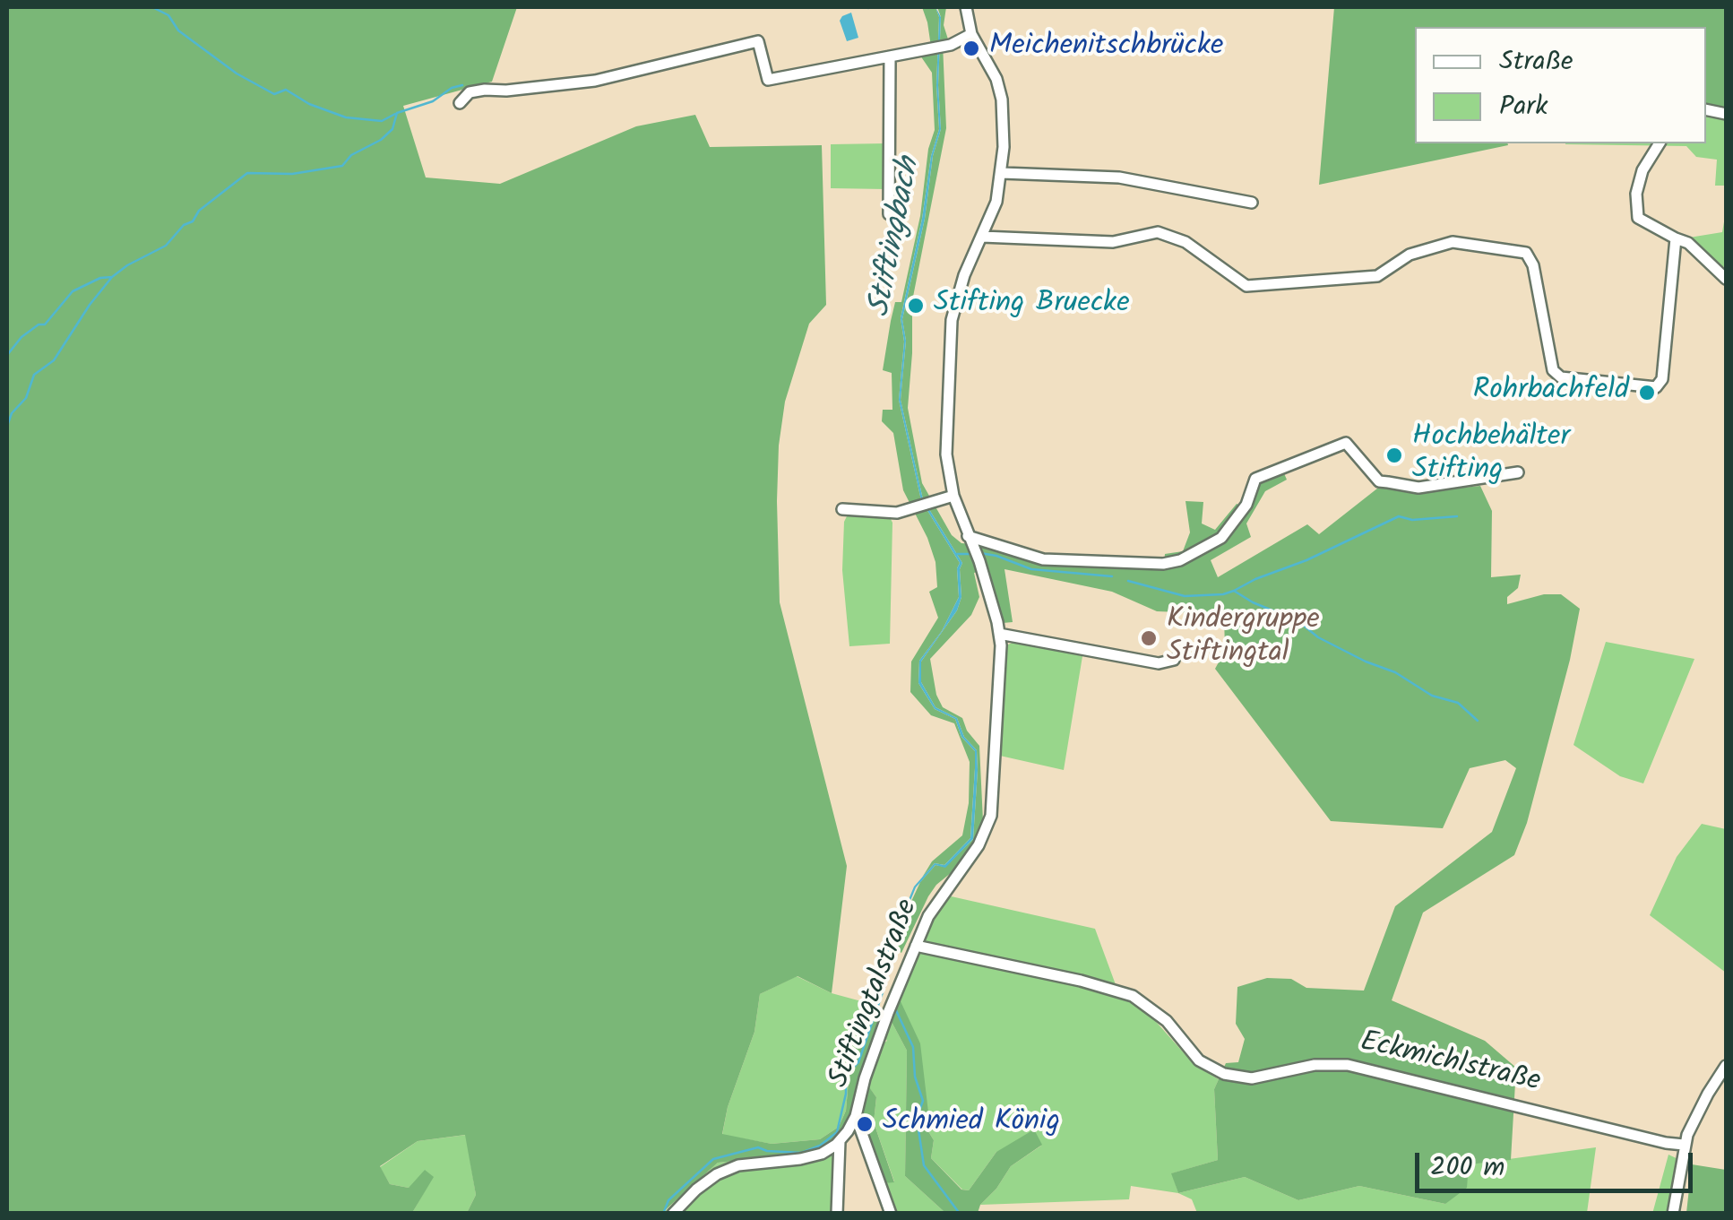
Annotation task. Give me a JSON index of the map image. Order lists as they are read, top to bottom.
{
  "streets": {
    "street": ["Stiftingtalstraße", "Eckmichlstraße"]
  },
  "crossings": [
    ["Stiftingtalstraße", "Eckmichlstraße"]
  ],
  "water": ["Stiftingbach"],
  "places": [
    "Meichenitschbrücke",
    "Stifting Bruecke",
    "Rohrbachfeld",
    "Hochbehälter Stifting",
    "Kindergruppe Stiftingtal",
    "Schmied König"
  ],
  "legend": ["Straße", "Park"],
  "scale_bar": "200 m"
}
